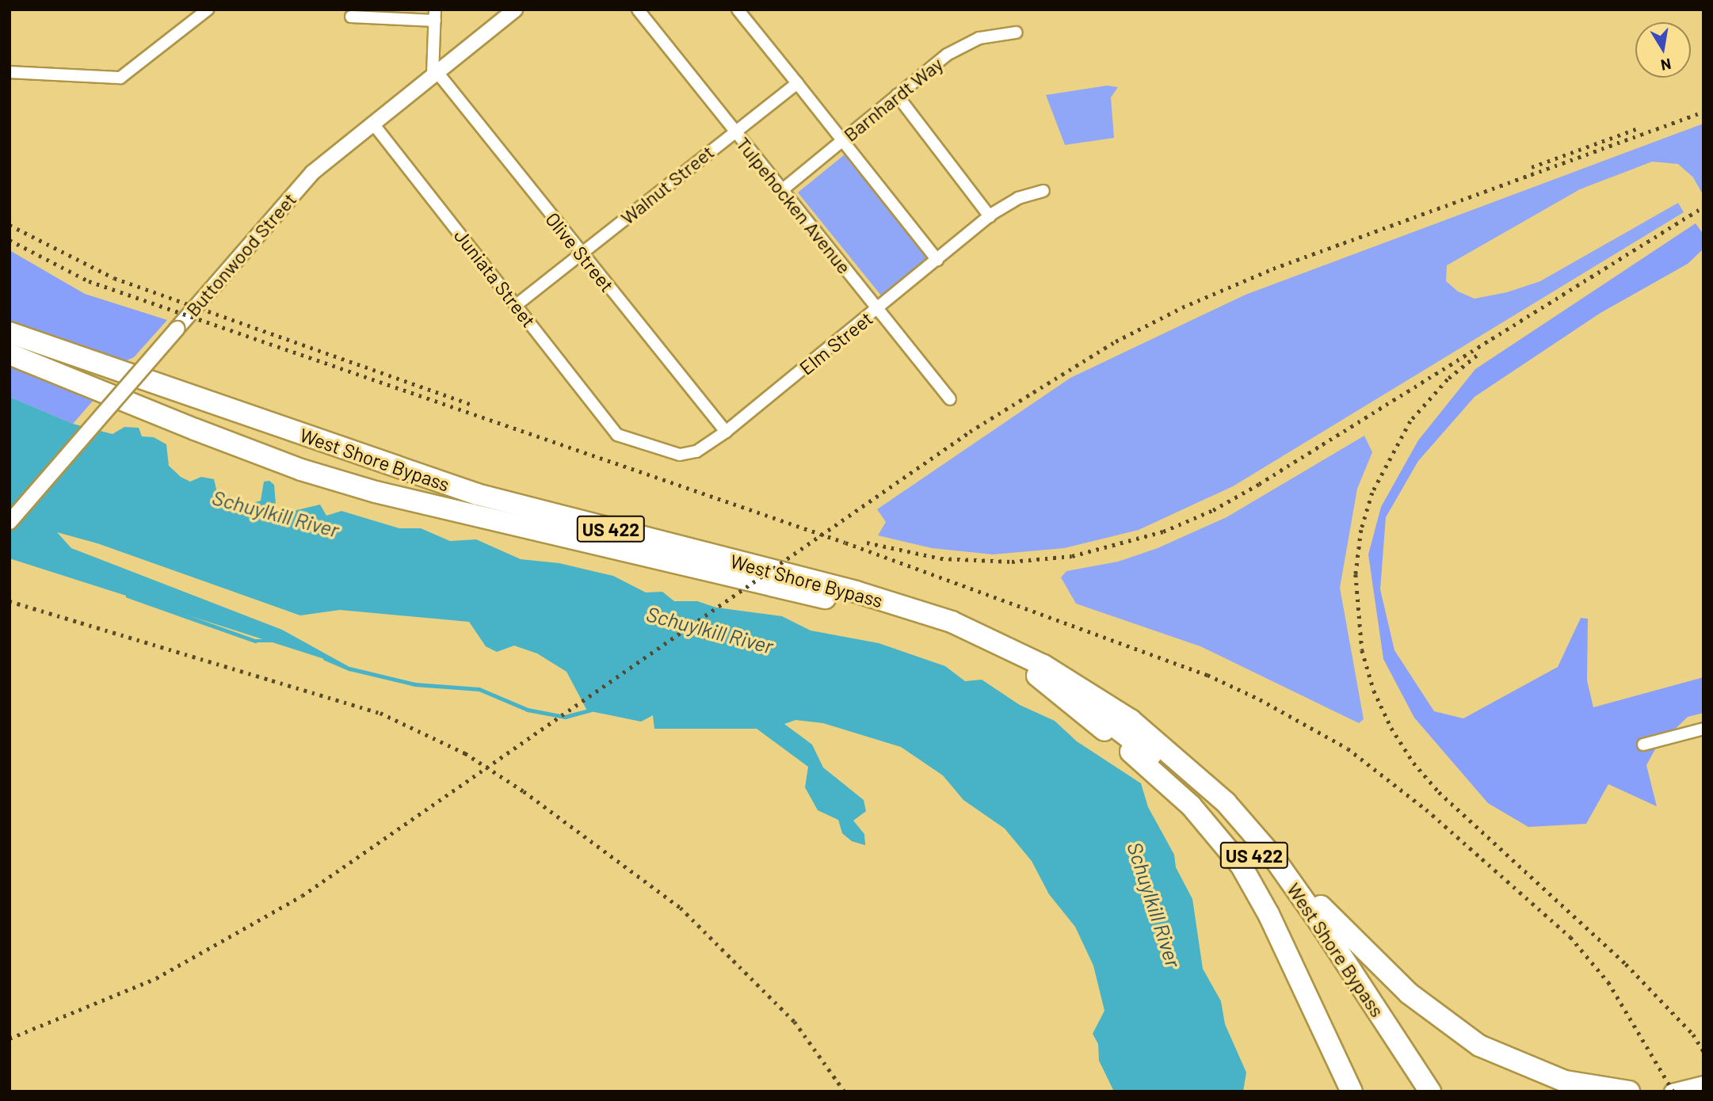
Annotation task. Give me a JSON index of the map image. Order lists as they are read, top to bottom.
{
  "streets": {
    "highway": ["West Shore Bypass", "US 422"],
    "street": [
      "Barnhardt Way",
      "Walnut Street",
      "Tulpehocken Avenue",
      "Olive Street",
      "Buttonwood Street",
      "Juniata Street",
      "Elm Street"
    ]
  },
  "crossings": [
    ["Barnhardt Way", "Tulpehocken Avenue"],
    ["Walnut Street", "Tulpehocken Avenue"],
    ["Walnut Street", "Olive Street"],
    ["Walnut Street", "Juniata Street"],
    ["Tulpehocken Avenue", "Elm Street"],
    ["Olive Street", "Buttonwood Street"],
    ["Olive Street", "Elm Street"],
    ["Buttonwood Street", "Juniata Street"],
    ["Juniata Street", "Elm Street"]
  ],
  "water": ["Schuylkill River"],
  "north": "bottom"
}
